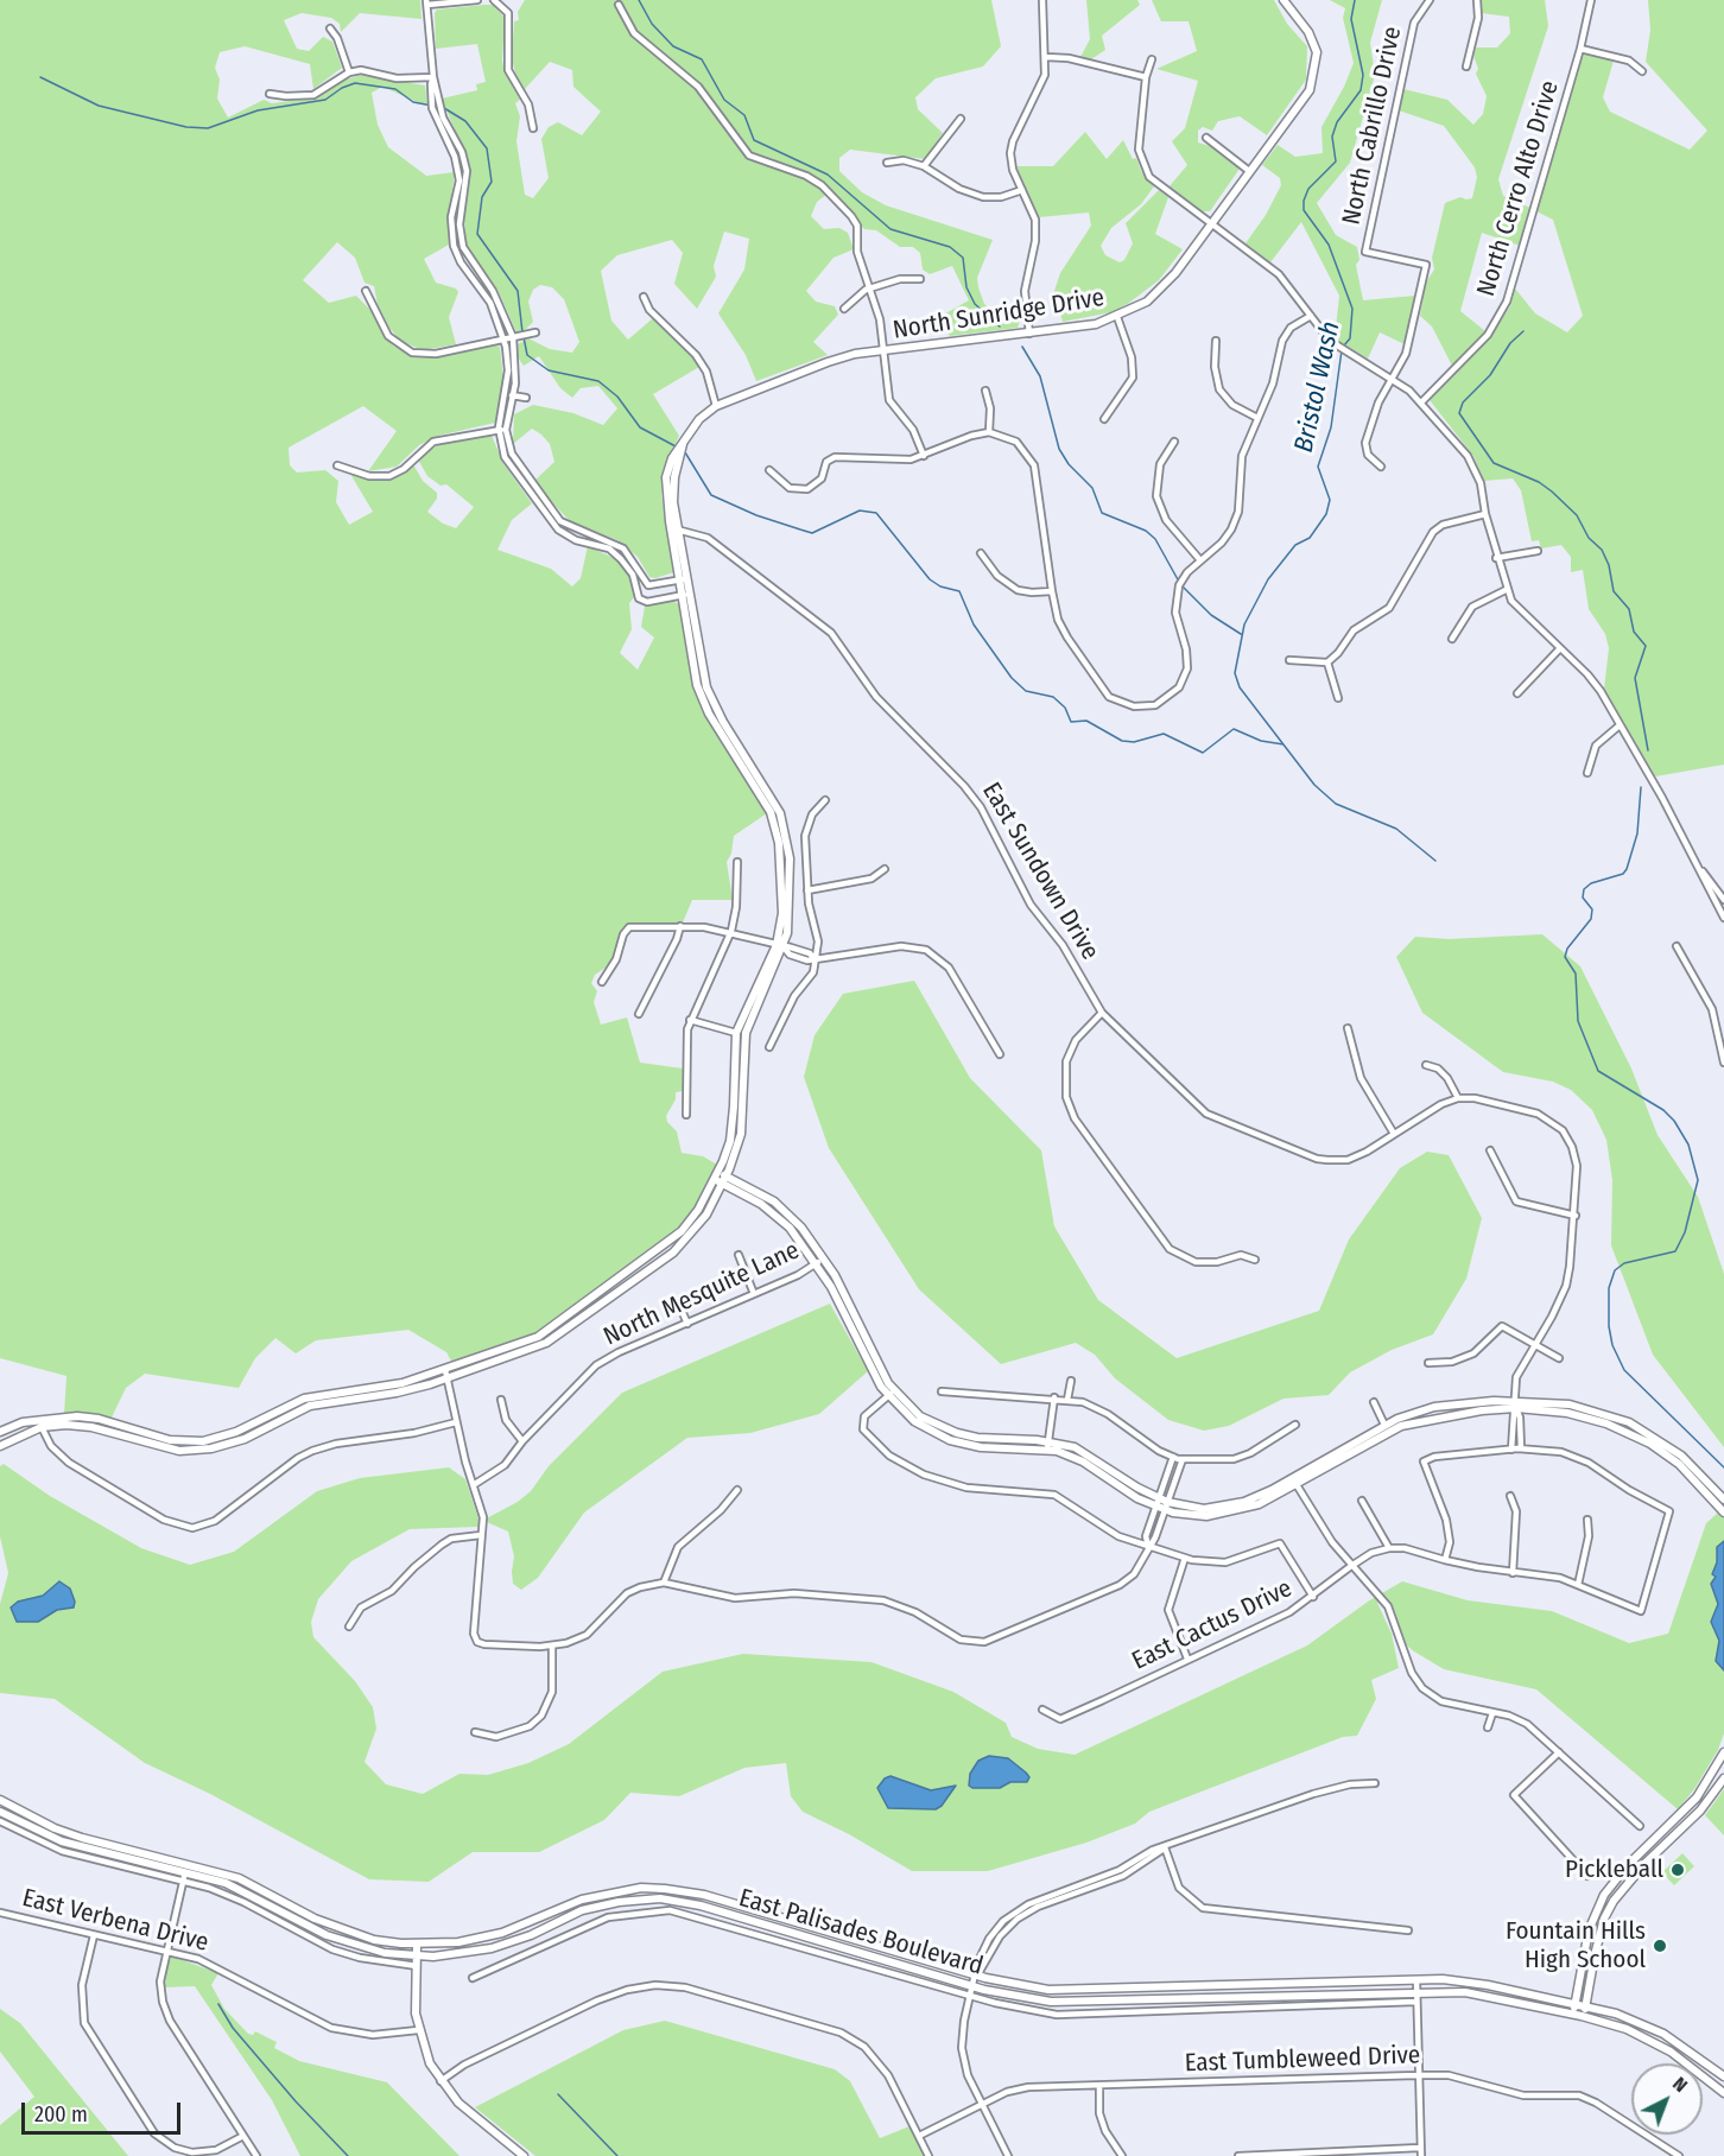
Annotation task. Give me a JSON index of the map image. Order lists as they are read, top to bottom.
{
  "streets": {
    "street": [
      "North Cabrillo Drive",
      "North Cerro Alto Drive",
      "North Sunridge Drive",
      "East Sundown Drive",
      "North Mesquite Lane",
      "East Cactus Drive",
      "East Verbena Drive",
      "East Palisades Boulevard",
      "East Tumbleweed Drive"
    ]
  },
  "crossings": [
    ["North Sunridge Drive", "East Sundown Drive"]
  ],
  "water": ["Bristol Wash"],
  "places": ["Pickleball", "Fountain Hills High School"],
  "scale_bar": "200 m",
  "north": "top right"
}
